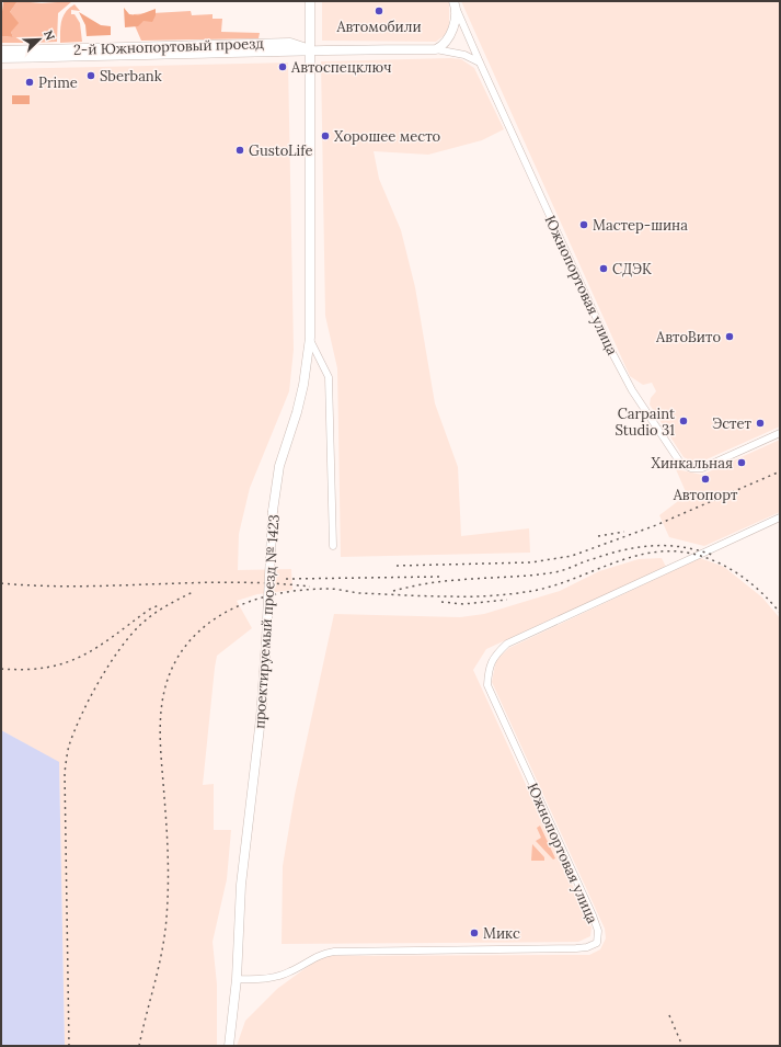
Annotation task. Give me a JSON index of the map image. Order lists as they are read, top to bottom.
{
  "streets": {
    "main road": ["2-й Южнопортовый проезд", "проектируемый проезд № 1423"],
    "street": ["Южнопортовая улица"]
  },
  "crossings": [
    ["Южнопортовая улица", "проектируемый проезд № 1423"]
  ],
  "places": [
    "Автомобили",
    "Автоспецключ",
    "Sberbank",
    "Prime",
    "Хорошее место",
    "GustoLife",
    "Мастер-шина",
    "СДЭК",
    "АвтоВито",
    "Carpaint Studio 31",
    "Эстет",
    "Хинкальная",
    "Автопорт",
    "Микс"
  ],
  "north": "top right"
}
